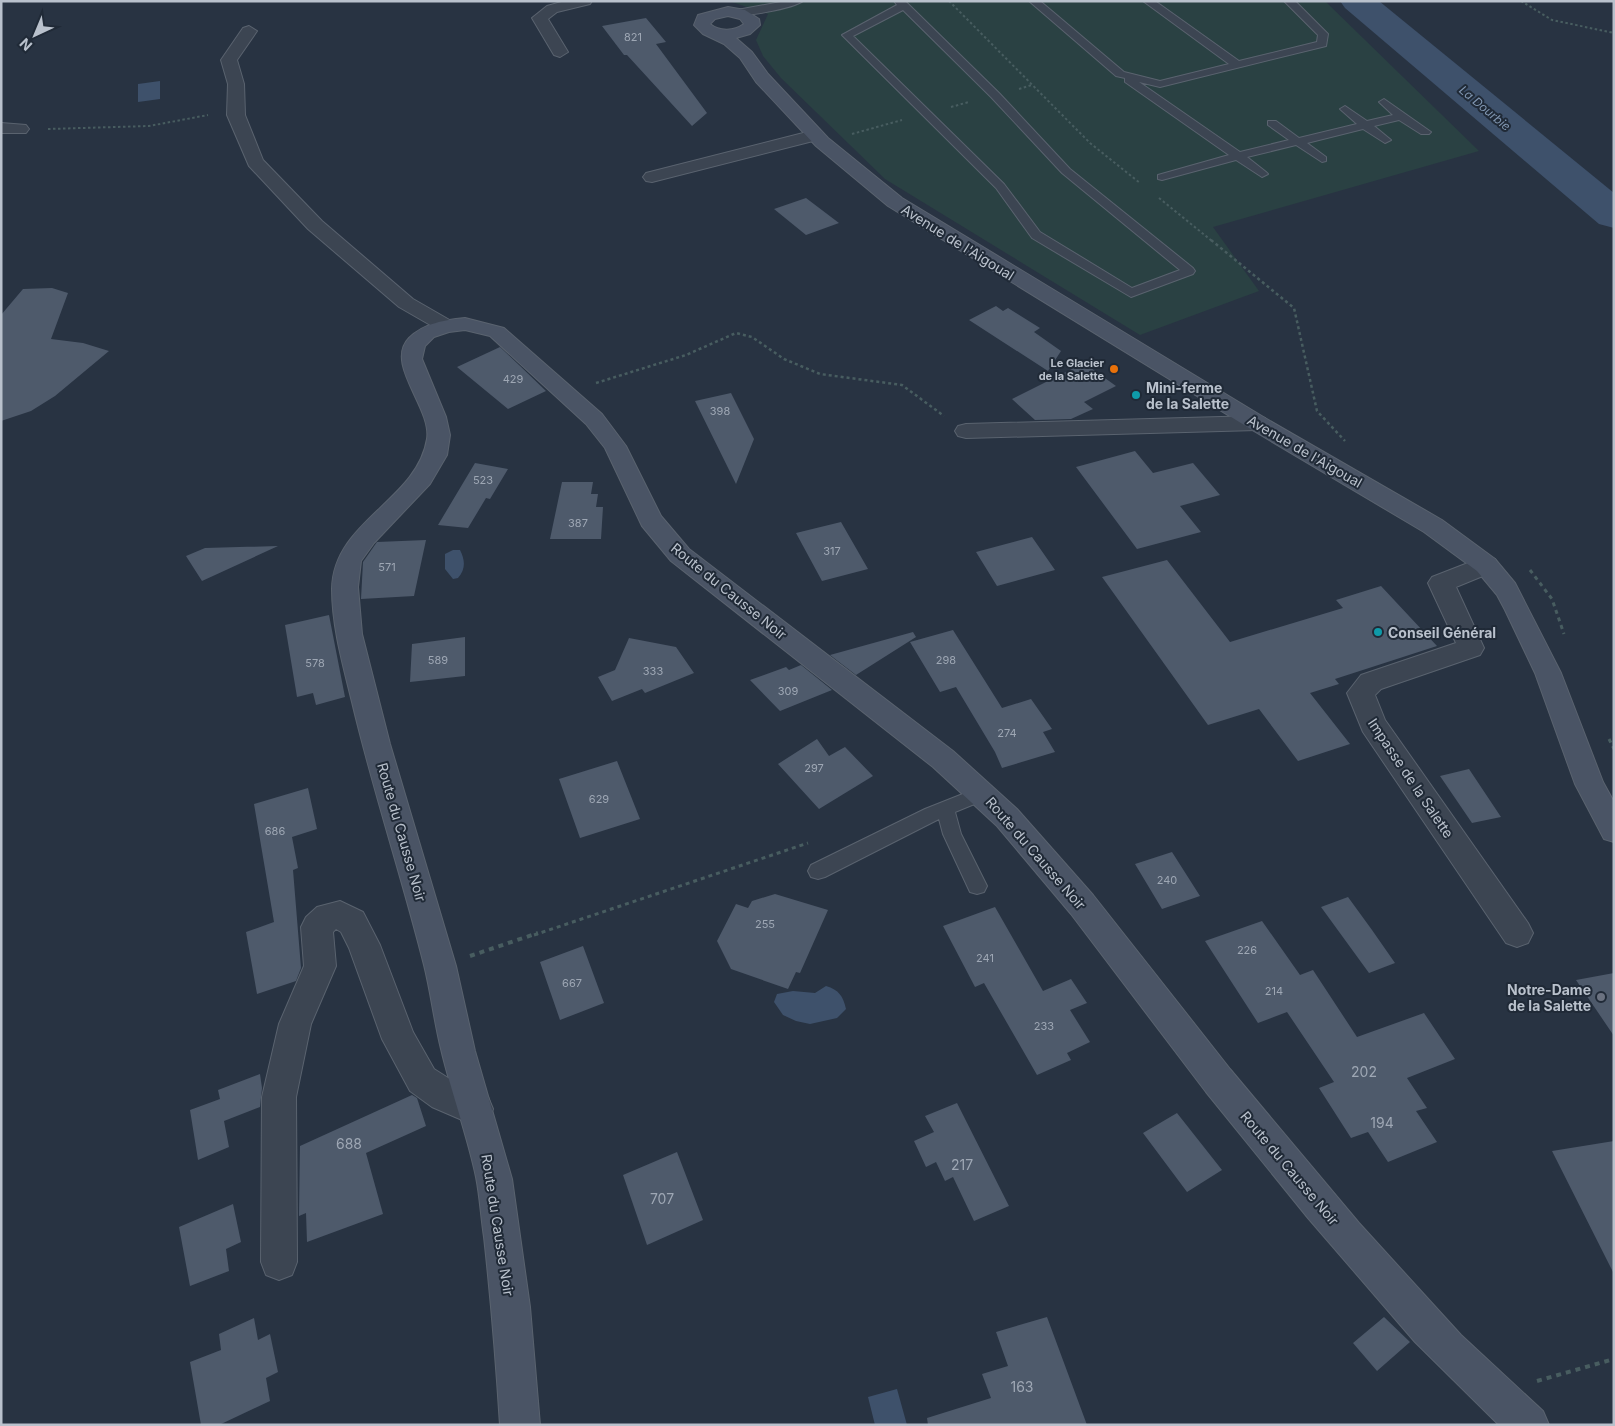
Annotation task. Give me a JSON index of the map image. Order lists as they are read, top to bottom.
{
  "streets": {
    "street": ["Avenue de l'Aigoual", "Route du Causse Noir", "Impasse de la Salette"]
  },
  "crossings": [
    ["Avenue de l'Aigoual", "Impasse de la Salette"]
  ],
  "water": ["La Dourbie"],
  "places": [
    "Le Glacier de la Salette",
    "Mini-ferme de la Salette",
    "Conseil Général",
    "Notre-Dame de la Salette"
  ],
  "house_numbers": [
    "821",
    "429",
    "398",
    "523",
    "387",
    "317",
    "571",
    "589",
    "298",
    "578",
    "333",
    "309",
    "274",
    "297",
    "629",
    "686",
    "240",
    "255",
    "226",
    "241",
    "667",
    "214",
    "233",
    "202",
    "194",
    "688",
    "217",
    "707",
    "163"
  ],
  "north": "bottom left"
}
